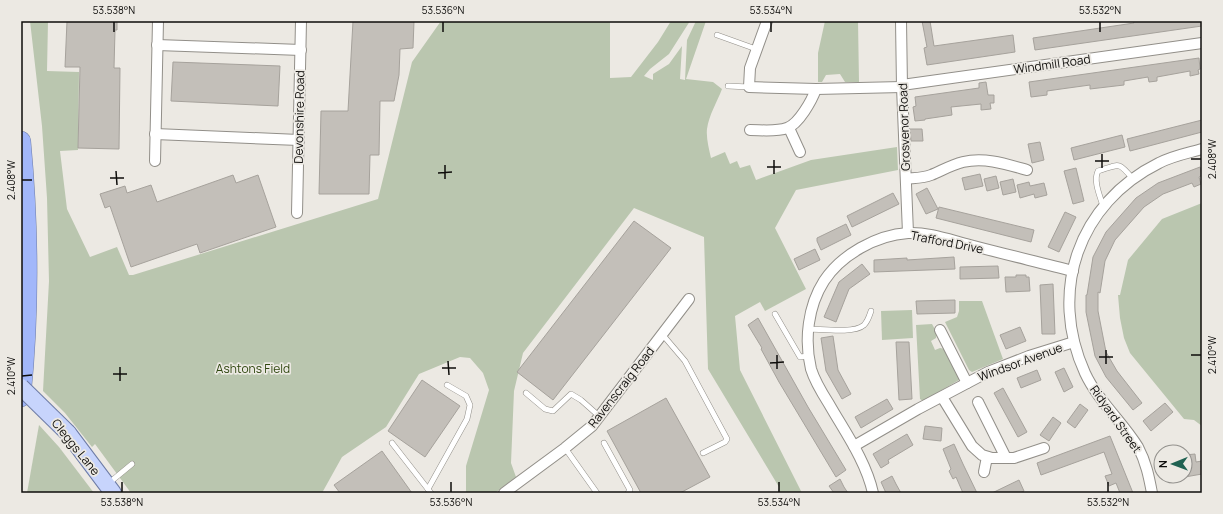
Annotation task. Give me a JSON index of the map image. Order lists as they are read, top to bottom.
{
  "streets": {
    "main road": ["Cleggs Lane"],
    "street": [
      "Windmill Road",
      "Devonshire Road",
      "Grosvenor Road",
      "Trafford Drive",
      "Windsor Avenue",
      "Ravenscraig Road",
      "Ridyard Street"
    ]
  },
  "crossings": [
    ["Windmill Road", "Grosvenor Road"],
    ["Grosvenor Road", "Trafford Drive"],
    ["Trafford Drive", "Windsor Avenue"],
    ["Trafford Drive", "Ridyard Street"],
    ["Windsor Avenue", "Ridyard Street"]
  ],
  "parks": ["Ashtons Field"],
  "north": "left",
  "coordinates": [
    "53.538°N",
    "53.536°N",
    "53.534°N",
    "53.532°N",
    "2.408°W",
    "2.410°W"
  ]
}
